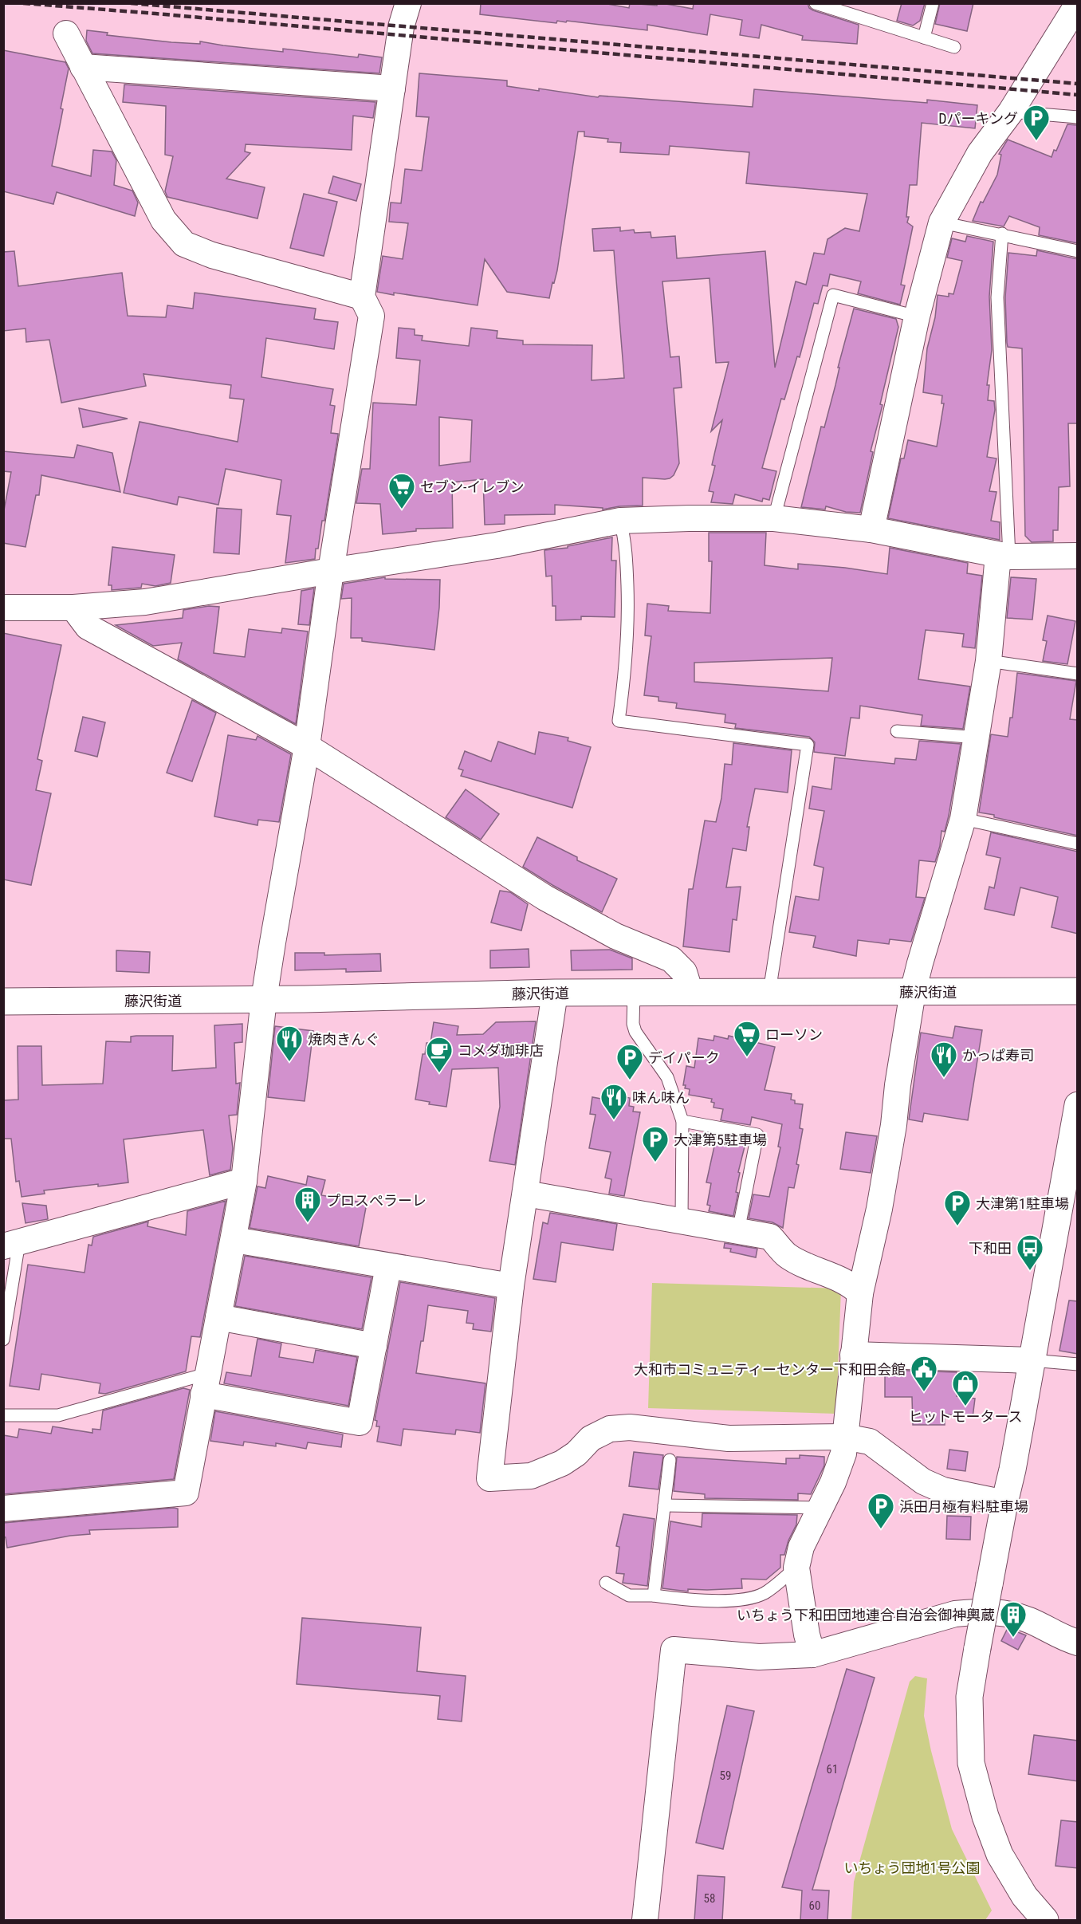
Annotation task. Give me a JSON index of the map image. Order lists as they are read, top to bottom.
{
  "streets": {
    "main road": ["藤沢街道"]
  },
  "parks": ["いちょう団地1号公園"],
  "places": {
    "parking": [
      "Dパーキング",
      "デイパーク",
      "大津第5駐車場",
      "大津第1駐車場",
      "浜田月極有料駐車場"
    ],
    "supermarket": ["セブン-イレブン", "ローソン"],
    "restaurant": ["焼肉きんぐ", "かっぱ寿司", "味ん味ん"],
    "cafe": ["コメダ珈琲店"],
    "building": ["プロスぺラーレ", "いちょう下和田団地連合自治会御神輿蔵"],
    "bus stop": ["下和田"],
    "public building": ["大和市コミュニティーセンター下和田会館"],
    "shop": ["ヒットモータース"]
  },
  "house_numbers": [
    "61",
    "59",
    "58",
    "60"
  ]
}
